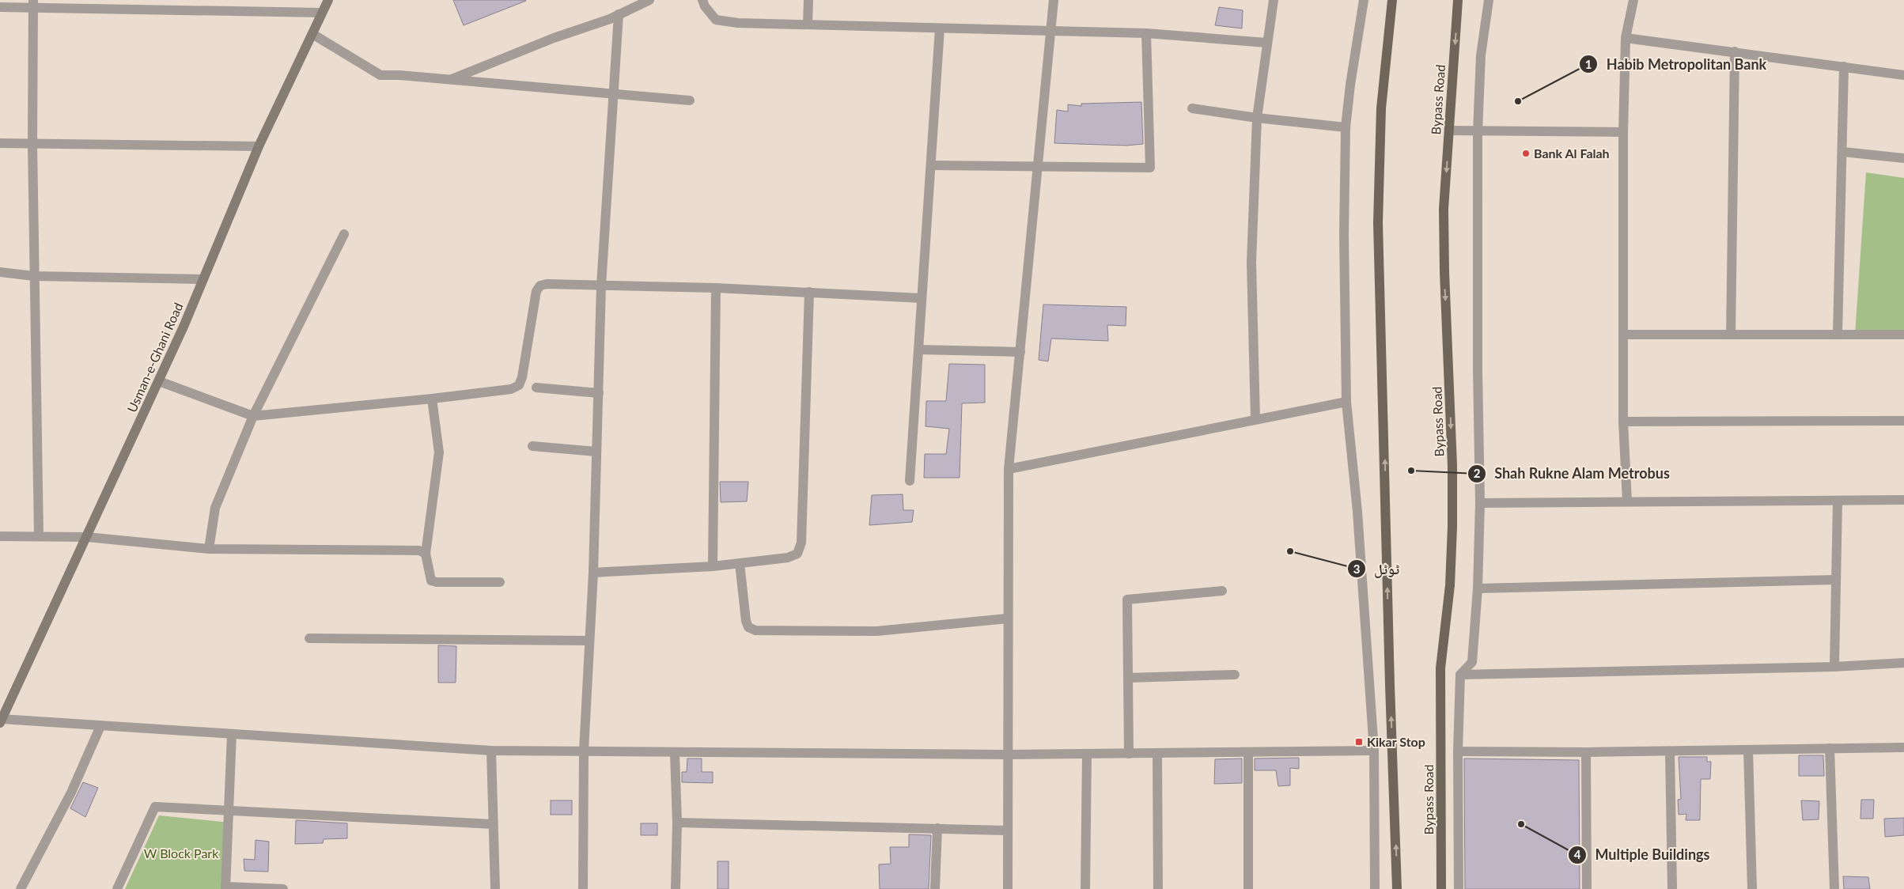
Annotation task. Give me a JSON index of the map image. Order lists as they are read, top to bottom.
{
  "streets": {
    "main road": ["Bypass Road", "Usman-e-Ghani Road"]
  },
  "parks": ["W Block Park"],
  "places": {
    "other": [
      "Habib Metropolitan Bank",
      "Bank Al Falah",
      "Shah Rukne Alam Metrobus",
      "ٹوٹل",
      "Multiple Buildings"
    ],
    "transit": ["Kikar Stop"]
  }
}
